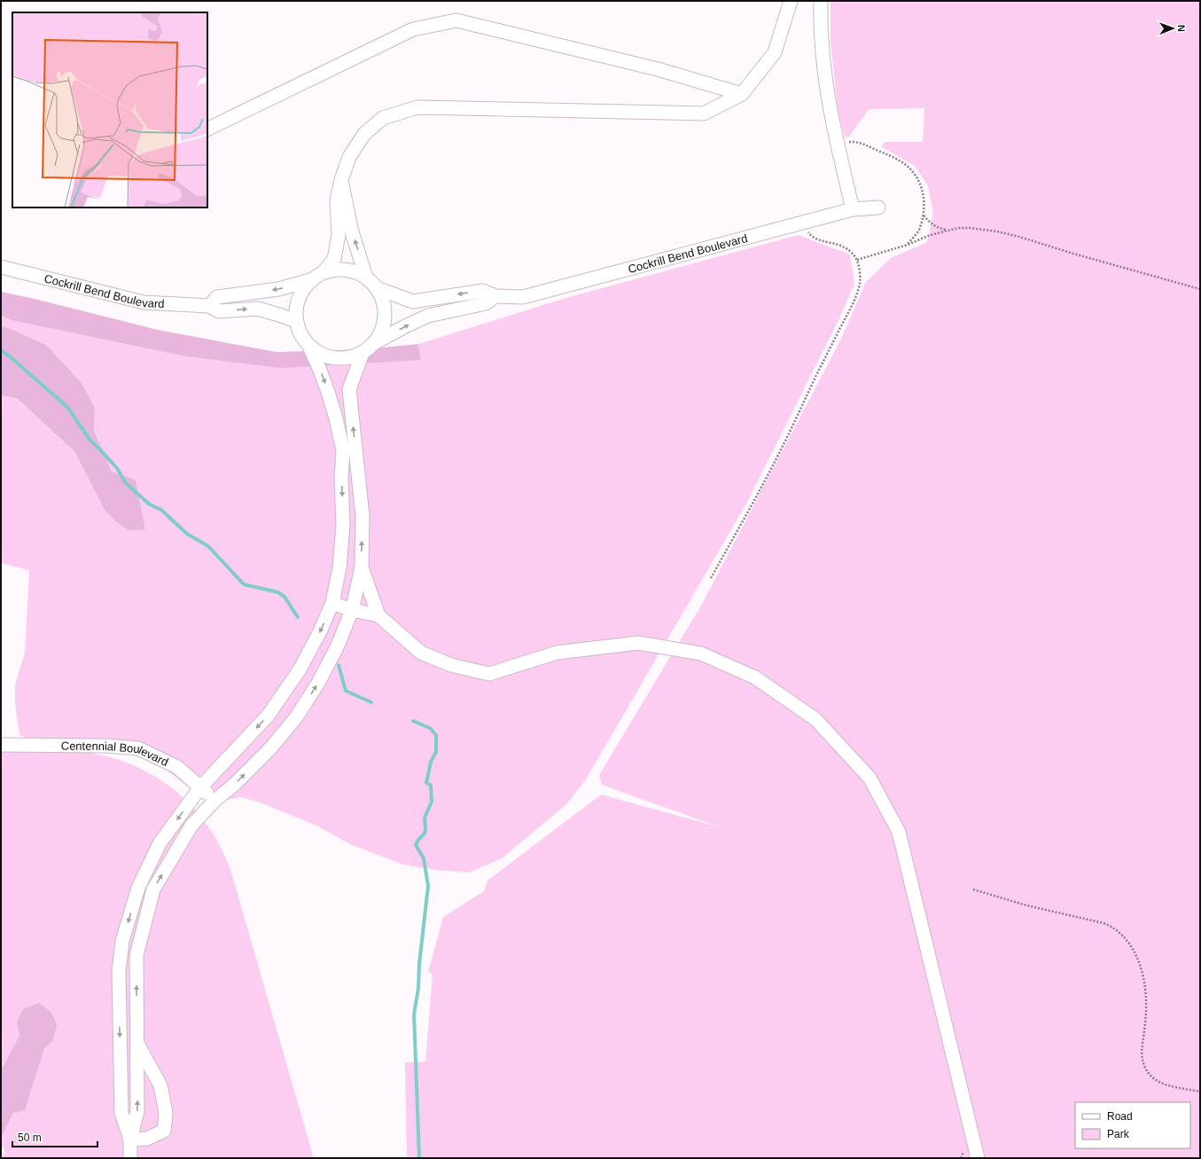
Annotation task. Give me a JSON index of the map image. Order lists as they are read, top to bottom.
{
  "streets": {
    "street": ["Cockrill Bend Boulevard", "Centennial Boulevard"]
  },
  "legend": ["Road", "Park"],
  "scale_bar": "50 m",
  "north": "right"
}
